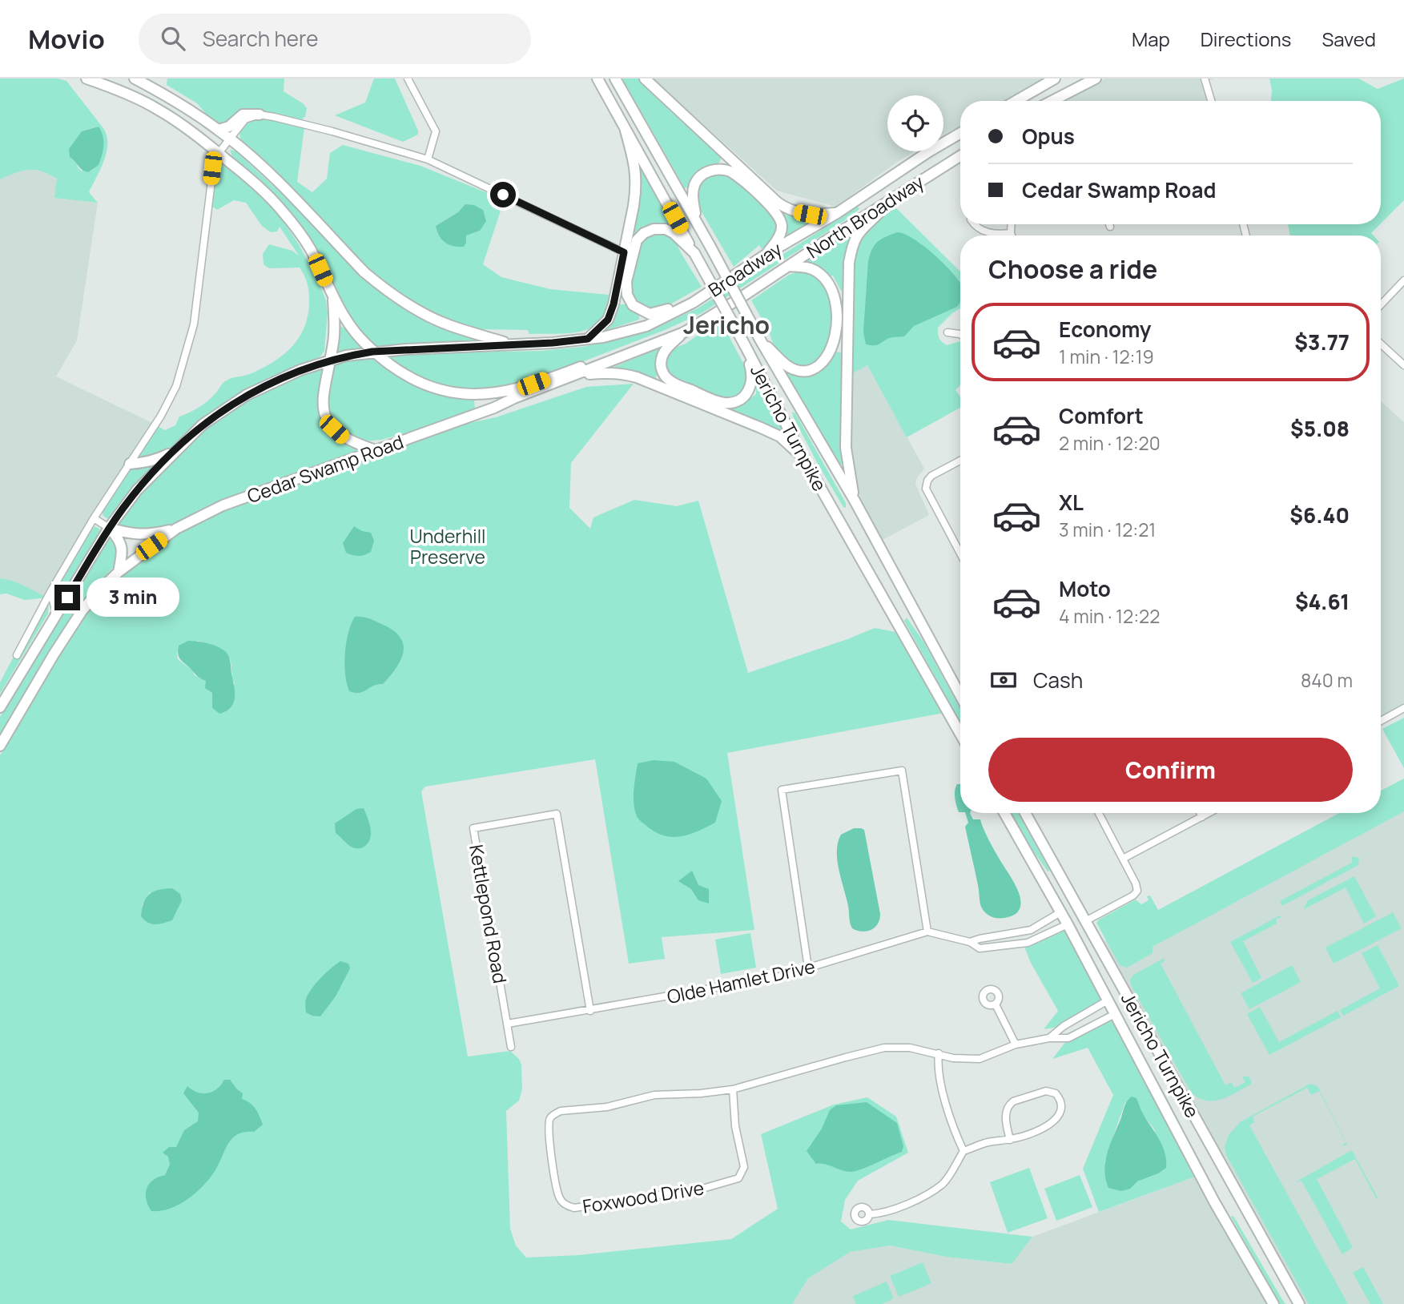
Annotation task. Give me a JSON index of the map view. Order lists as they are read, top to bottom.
{
  "streets": {
    "main road": [
      "North Broadway",
      "Broadway",
      "Jericho Turnpike",
      "Cedar Swamp Road"
    ],
    "street": ["Kettlepond Road", "Olde Hamlet Drive", "Foxwood Drive"]
  },
  "crossings": [
    ["North Broadway", "Cedar Swamp Road"],
    ["Jericho Turnpike", "Foxwood Drive"],
    ["Kettlepond Road", "Olde Hamlet Drive"]
  ],
  "districts": ["Jericho"],
  "parks": ["Underhill Preserve"],
  "page": {
    "header": "Movio",
    "search": "Search here",
    "nav": ["Map", "Directions", "Saved"],
    "banner": ["Opus", "Cedar Swamp Road"],
    "heading": "Choose a ride",
    "list": [
      {
        "name": "Economy",
        "note": "1 min · 12:19",
        "value": "$3.77"
      },
      {
        "name": "Comfort",
        "note": "2 min · 12:20",
        "value": "$5.08"
      },
      {
        "name": "XL",
        "note": "3 min · 12:21",
        "value": "$6.40"
      },
      {
        "name": "Moto",
        "note": "4 min · 12:22",
        "value": "$4.61"
      }
    ],
    "bubble": "3 min",
    "pay": ["Cash", "840 m"],
    "buttons": "Confirm"
  }
}
